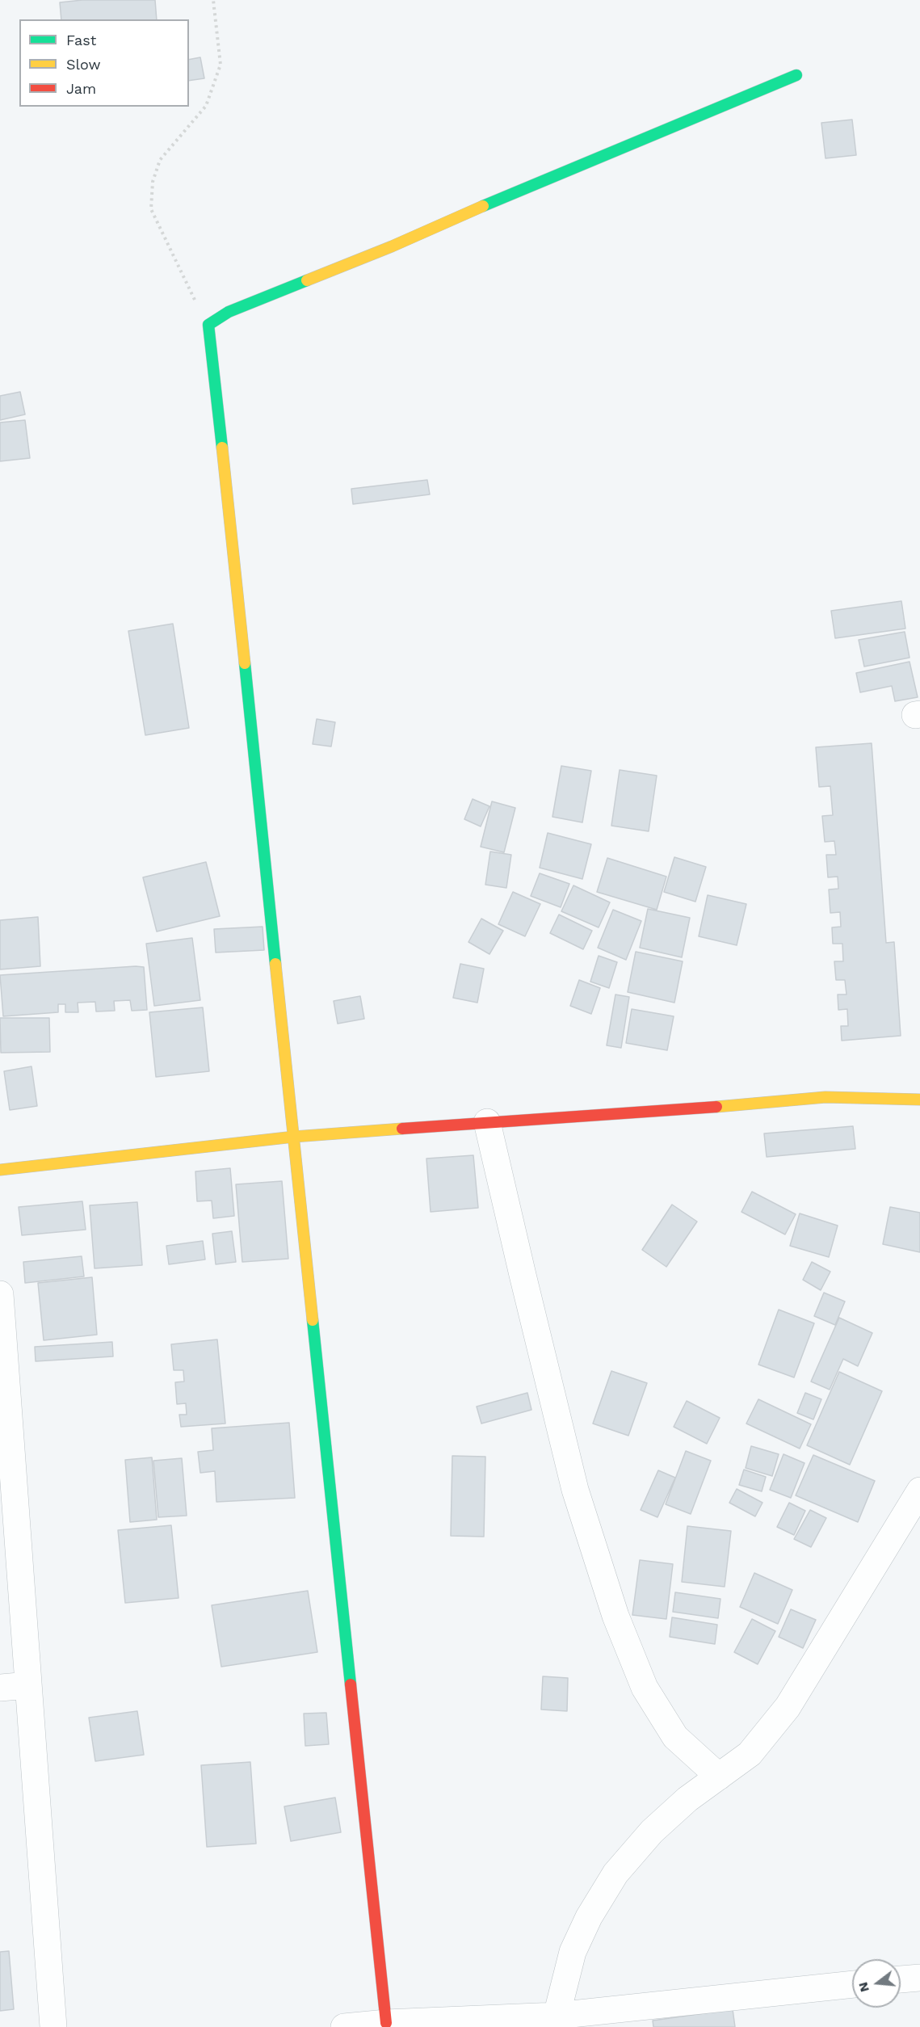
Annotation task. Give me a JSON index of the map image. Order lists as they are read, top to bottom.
{
  "legend": ["Fast", "Slow", "Jam"],
  "north": "left"
}
